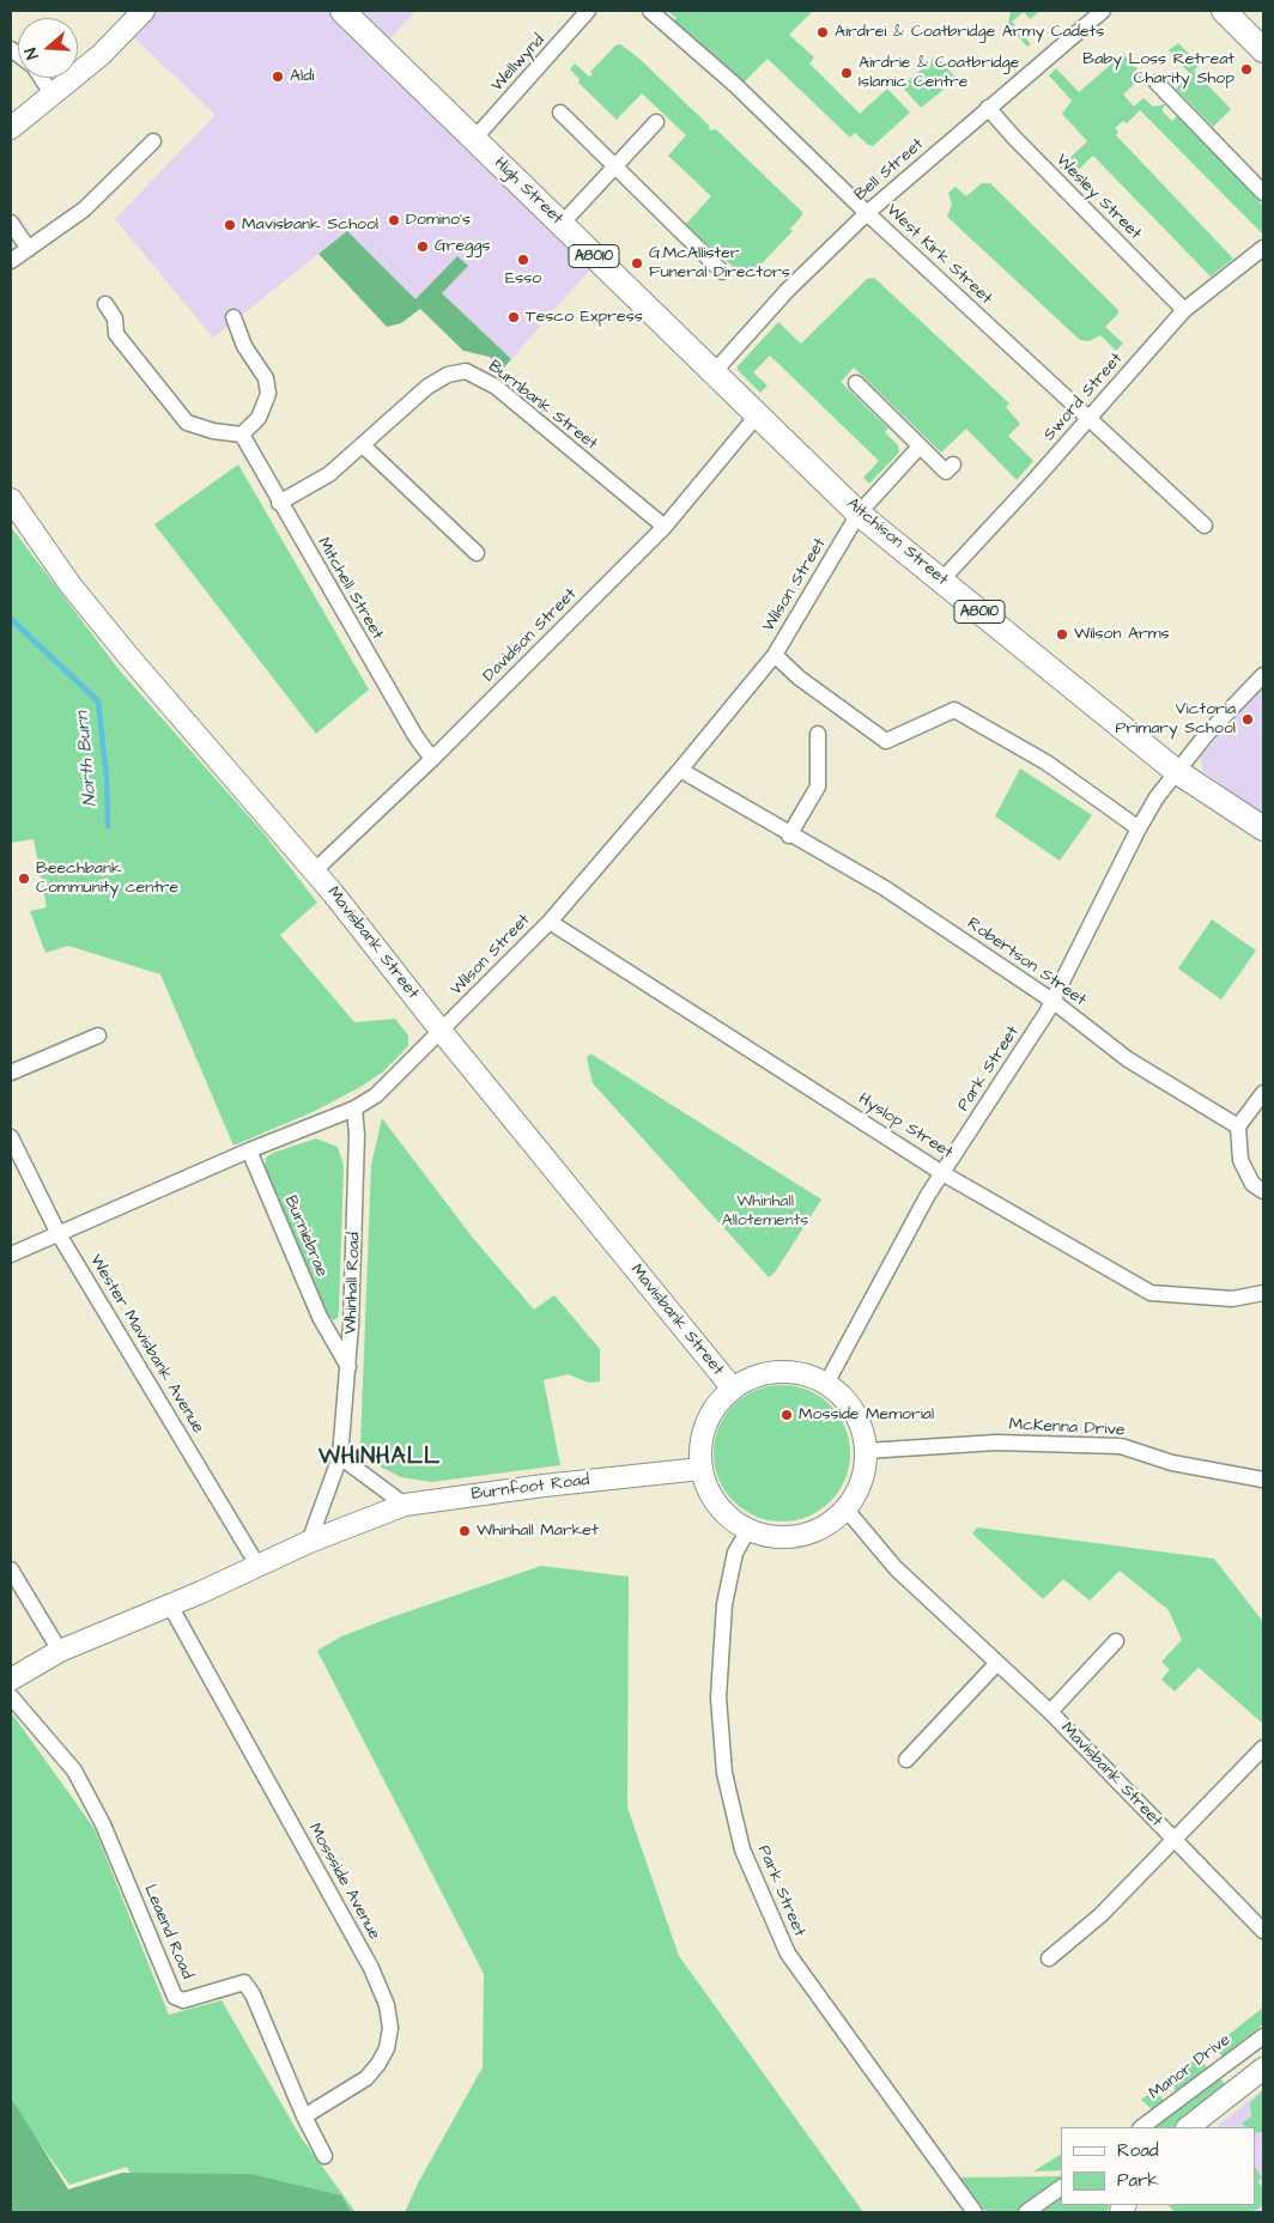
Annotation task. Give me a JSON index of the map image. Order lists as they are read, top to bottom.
{
  "streets": {
    "main road": ["High Street", "A8010", "Aitchison Street"],
    "street": [
      "Wellwynd",
      "Bell Street",
      "Wesley Street",
      "West Kirk Street",
      "Sword Street",
      "Burnbank Street",
      "Wilson Street",
      "Mitchell Street",
      "Davidson Street",
      "Mavisbank Street",
      "Robertson Street",
      "Park Street",
      "Hyslop Street",
      "Burniebrae",
      "Whinhall Road",
      "Wester Mavisbank Avenue",
      "McKenna Drive",
      "Burnfoot Road",
      "Mossside Avenue",
      "Leaend Road",
      "Manor Drive"
    ]
  },
  "crossings": [
    ["Wellwynd", "High Street"],
    ["Bell Street", "High Street"],
    ["Bell Street", "Wesley Street"],
    ["Bell Street", "West Kirk Street"],
    ["Bell Street", "Aitchison Street"],
    ["High Street", "Aitchison Street"],
    ["Wesley Street", "Sword Street"],
    ["West Kirk Street", "Sword Street"],
    ["Sword Street", "Aitchison Street"],
    ["Burnbank Street", "Mitchell Street"],
    ["Burnbank Street", "Davidson Street"],
    ["Aitchison Street", "Wilson Street"],
    ["Aitchison Street", "Davidson Street"],
    ["Aitchison Street", "Park Street"],
    ["Wilson Street", "Mavisbank Street"],
    ["Wilson Street", "Robertson Street"],
    ["Wilson Street", "Hyslop Street"],
    ["Wilson Street", "Burniebrae"],
    ["Wilson Street", "Whinhall Road"],
    ["Wilson Street", "Wester Mavisbank Avenue"],
    ["Mitchell Street", "Davidson Street"],
    ["Davidson Street", "Mavisbank Street"],
    ["Mavisbank Street", "Park Street"],
    ["Mavisbank Street", "McKenna Drive"],
    ["Mavisbank Street", "Burnfoot Road"],
    ["Robertson Street", "Park Street"],
    ["Park Street", "Hyslop Street"],
    ["Park Street", "McKenna Drive"],
    ["Park Street", "Burnfoot Road"],
    ["Burniebrae", "Whinhall Road"],
    ["Whinhall Road", "Burnfoot Road"],
    ["McKenna Drive", "Burnfoot Road"],
    ["Mossside Avenue", "Leaend Road"]
  ],
  "districts": ["WHINHALL"],
  "water": ["North Burn"],
  "parks": ["Whinhall Allotements"],
  "places": [
    "Airdrei & Coatbridge Army Cadets",
    "Baby Loss Retreat Charity Shop",
    "Airdrie & Coatbridge Islamic Centre",
    "Aldi",
    "Domino's",
    "Mavisbank School",
    "Greggs",
    "Esso",
    "G.McAllister Funeral Directors",
    "Tesco Express",
    "Wilson Arms",
    "Victoria Primary School",
    "Beechbank Community centre",
    "Mosside Memorial",
    "Whinhall Market"
  ],
  "legend": ["Road", "Park"],
  "north": "left"
}
